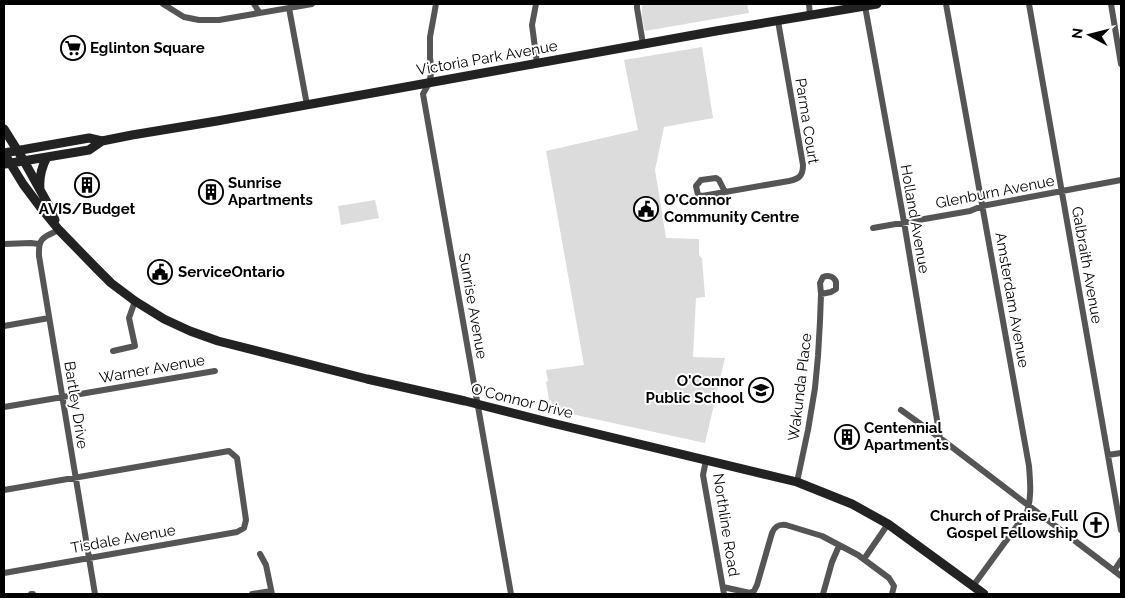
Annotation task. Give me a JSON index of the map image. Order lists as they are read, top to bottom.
{
  "streets": {
    "main road": ["Victoria Park Avenue", "O'Connor Drive"],
    "street": [
      "Parma Court",
      "Glenburn Avenue",
      "Holland Avenue",
      "Galbraith Avenue",
      "Amsterdam Avenue",
      "Sunrise Avenue",
      "Warner Avenue",
      "Wakunda Place",
      "Bartley Drive",
      "Northline Road",
      "Tisdale Avenue"
    ]
  },
  "crossings": [
    ["Victoria Park Avenue", "Parma Court"],
    ["Victoria Park Avenue", "Holland Avenue"],
    ["Victoria Park Avenue", "Sunrise Avenue"],
    ["Victoria Park Avenue", "O'Connor Drive"],
    ["Glenburn Avenue", "Holland Avenue"],
    ["Glenburn Avenue", "Galbraith Avenue"],
    ["Glenburn Avenue", "Amsterdam Avenue"],
    ["Amsterdam Avenue", "O'Connor Drive"],
    ["Sunrise Avenue", "O'Connor Drive"],
    ["Warner Avenue", "Bartley Drive"],
    ["Wakunda Place", "O'Connor Drive"],
    ["O'Connor Drive", "Northline Road"],
    ["Bartley Drive", "Tisdale Avenue"]
  ],
  "places": {
    "supermarket": ["Eglinton Square"],
    "building": ["AVIS/Budget", "Sunrise Apartments", "Centennial Apartments"],
    "public building": ["O'Connor Community Centre", "ServiceOntario"],
    "school or university": ["O'Connor Public School"],
    "church": ["Church of Praise Full Gospel Fellowship"]
  },
  "north": "left"
}
